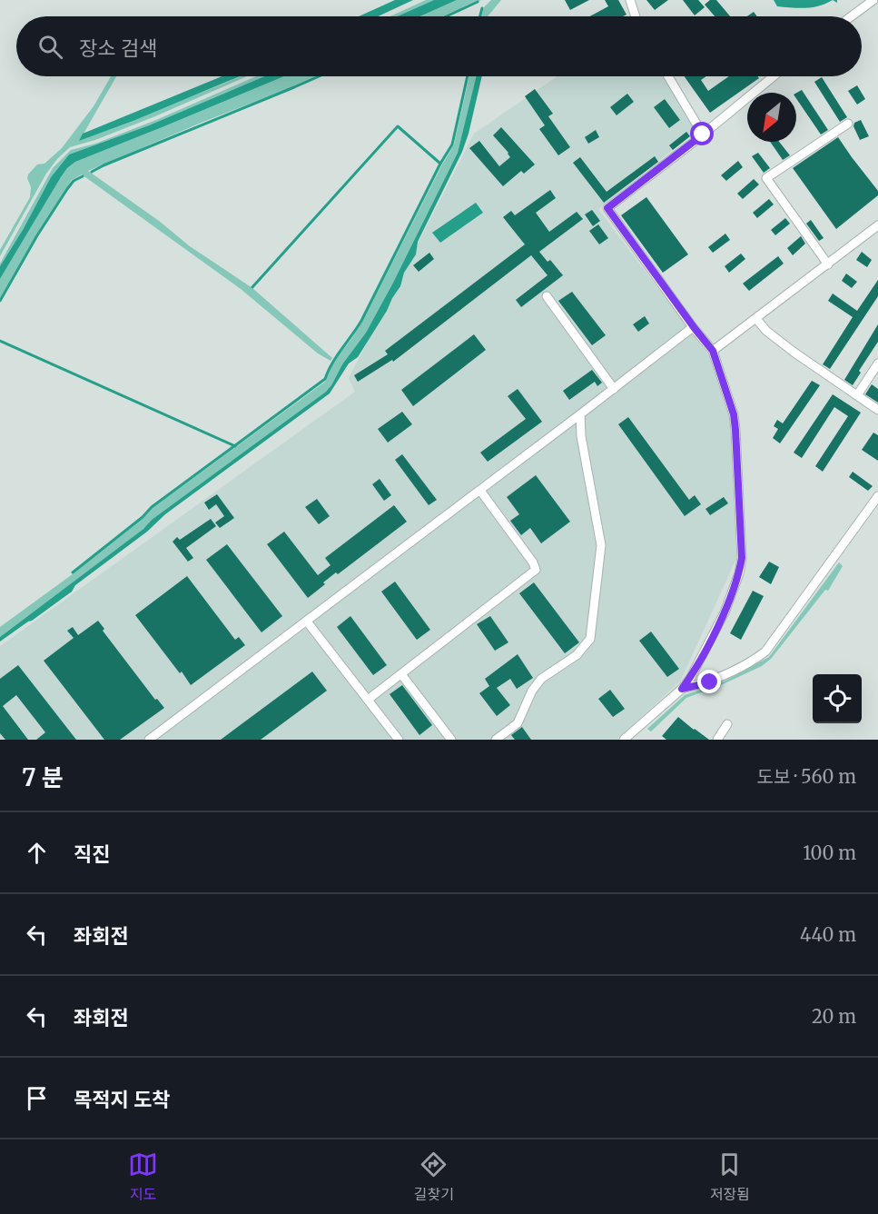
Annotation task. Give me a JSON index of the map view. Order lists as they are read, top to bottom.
{
  "north": "bottom left",
  "page": {
    "search": "장소 검색",
    "heading": ["7 분", "도보 · 560 m"],
    "list": [
      ["직진", "100 m"],
      ["좌회전", "440 m"],
      ["좌회전", "20 m"],
      "목적지 도착"
    ],
    "nav": ["지도", "길찾기", "저장됨"]
  }
}
